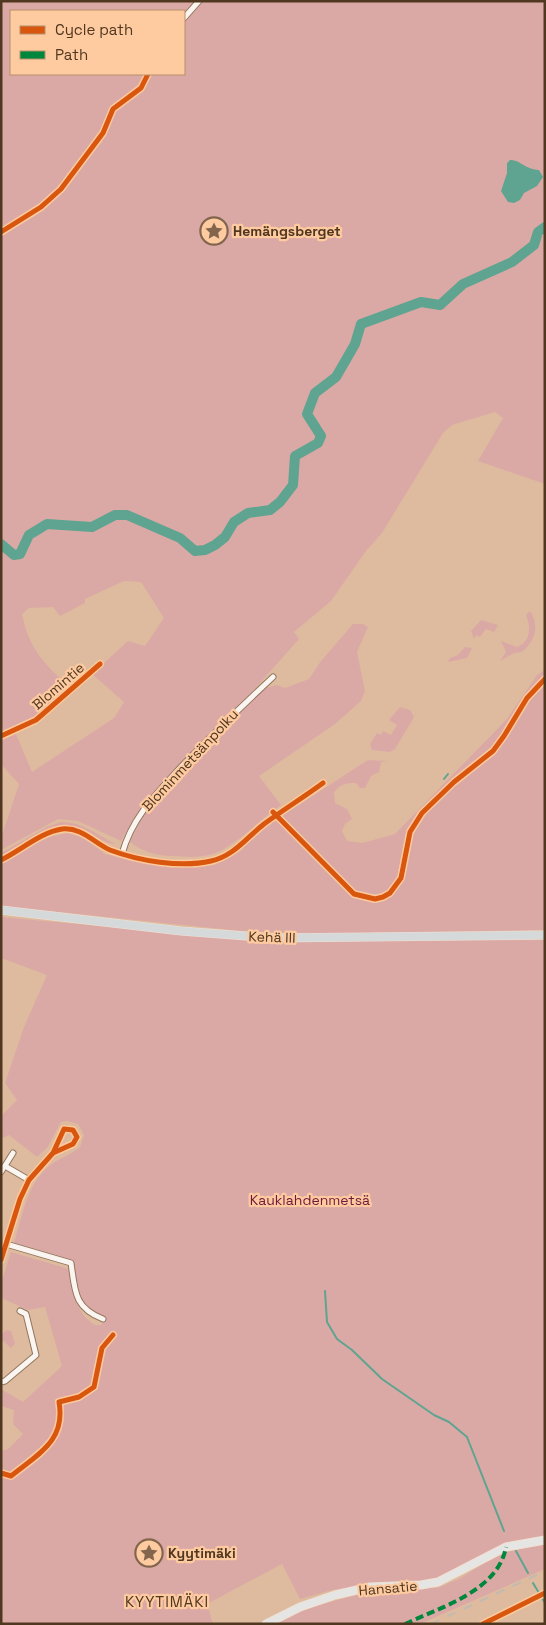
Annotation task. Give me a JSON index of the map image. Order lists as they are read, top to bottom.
{
  "streets": {
    "highway": ["Kehä III"],
    "main road": ["Hansatie"],
    "street": ["Blomintie", "Blominmetsänpolku"]
  },
  "districts": ["KYYTIMÄKI"],
  "parks": ["Kauklahdenmetsä"],
  "places": {
    "place": ["Hemängsberget", "Kyytimäki"]
  },
  "legend": ["Cycle path", "Path"]
}
